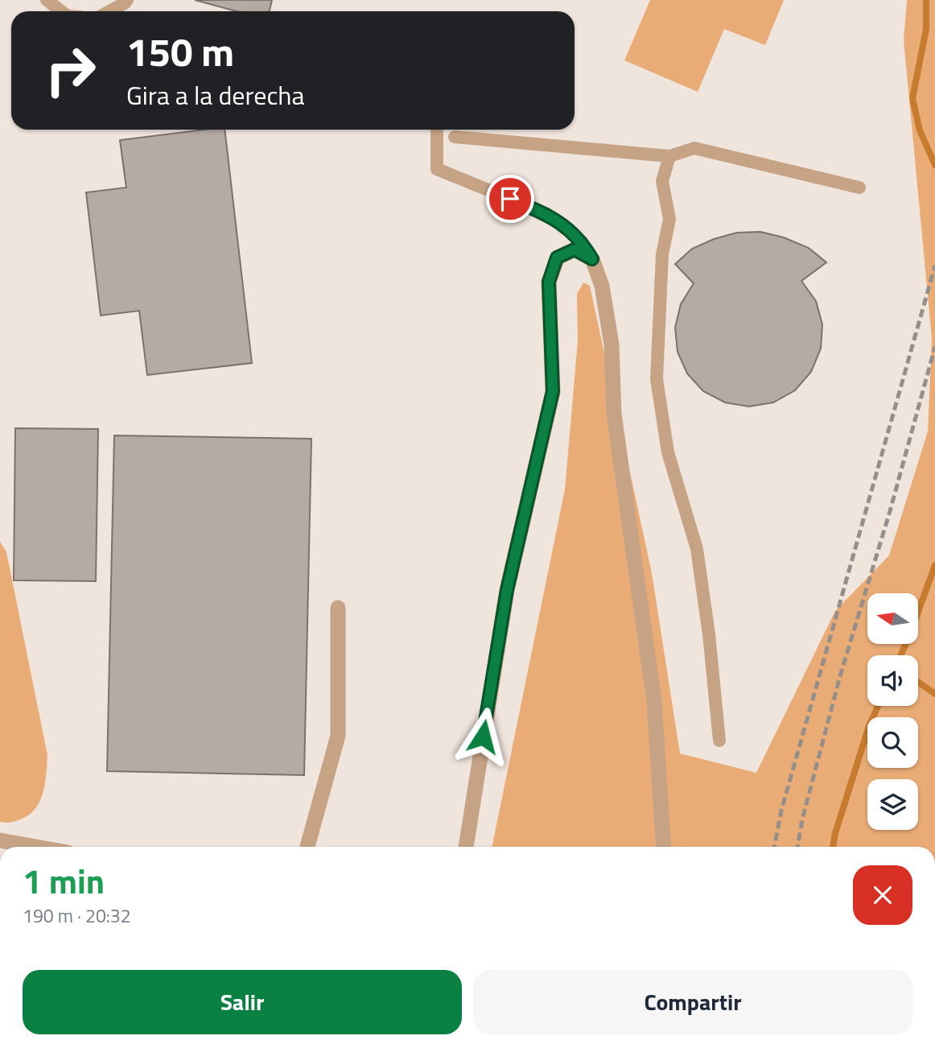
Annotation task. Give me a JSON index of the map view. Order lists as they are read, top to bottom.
{
  "north": "left",
  "page": {
    "turn": ["150 m", "Gira a la derecha"],
    "heading": ["1 min", "190 m · 20:32"],
    "buttons": ["Salir", "Compartir"]
  }
}
